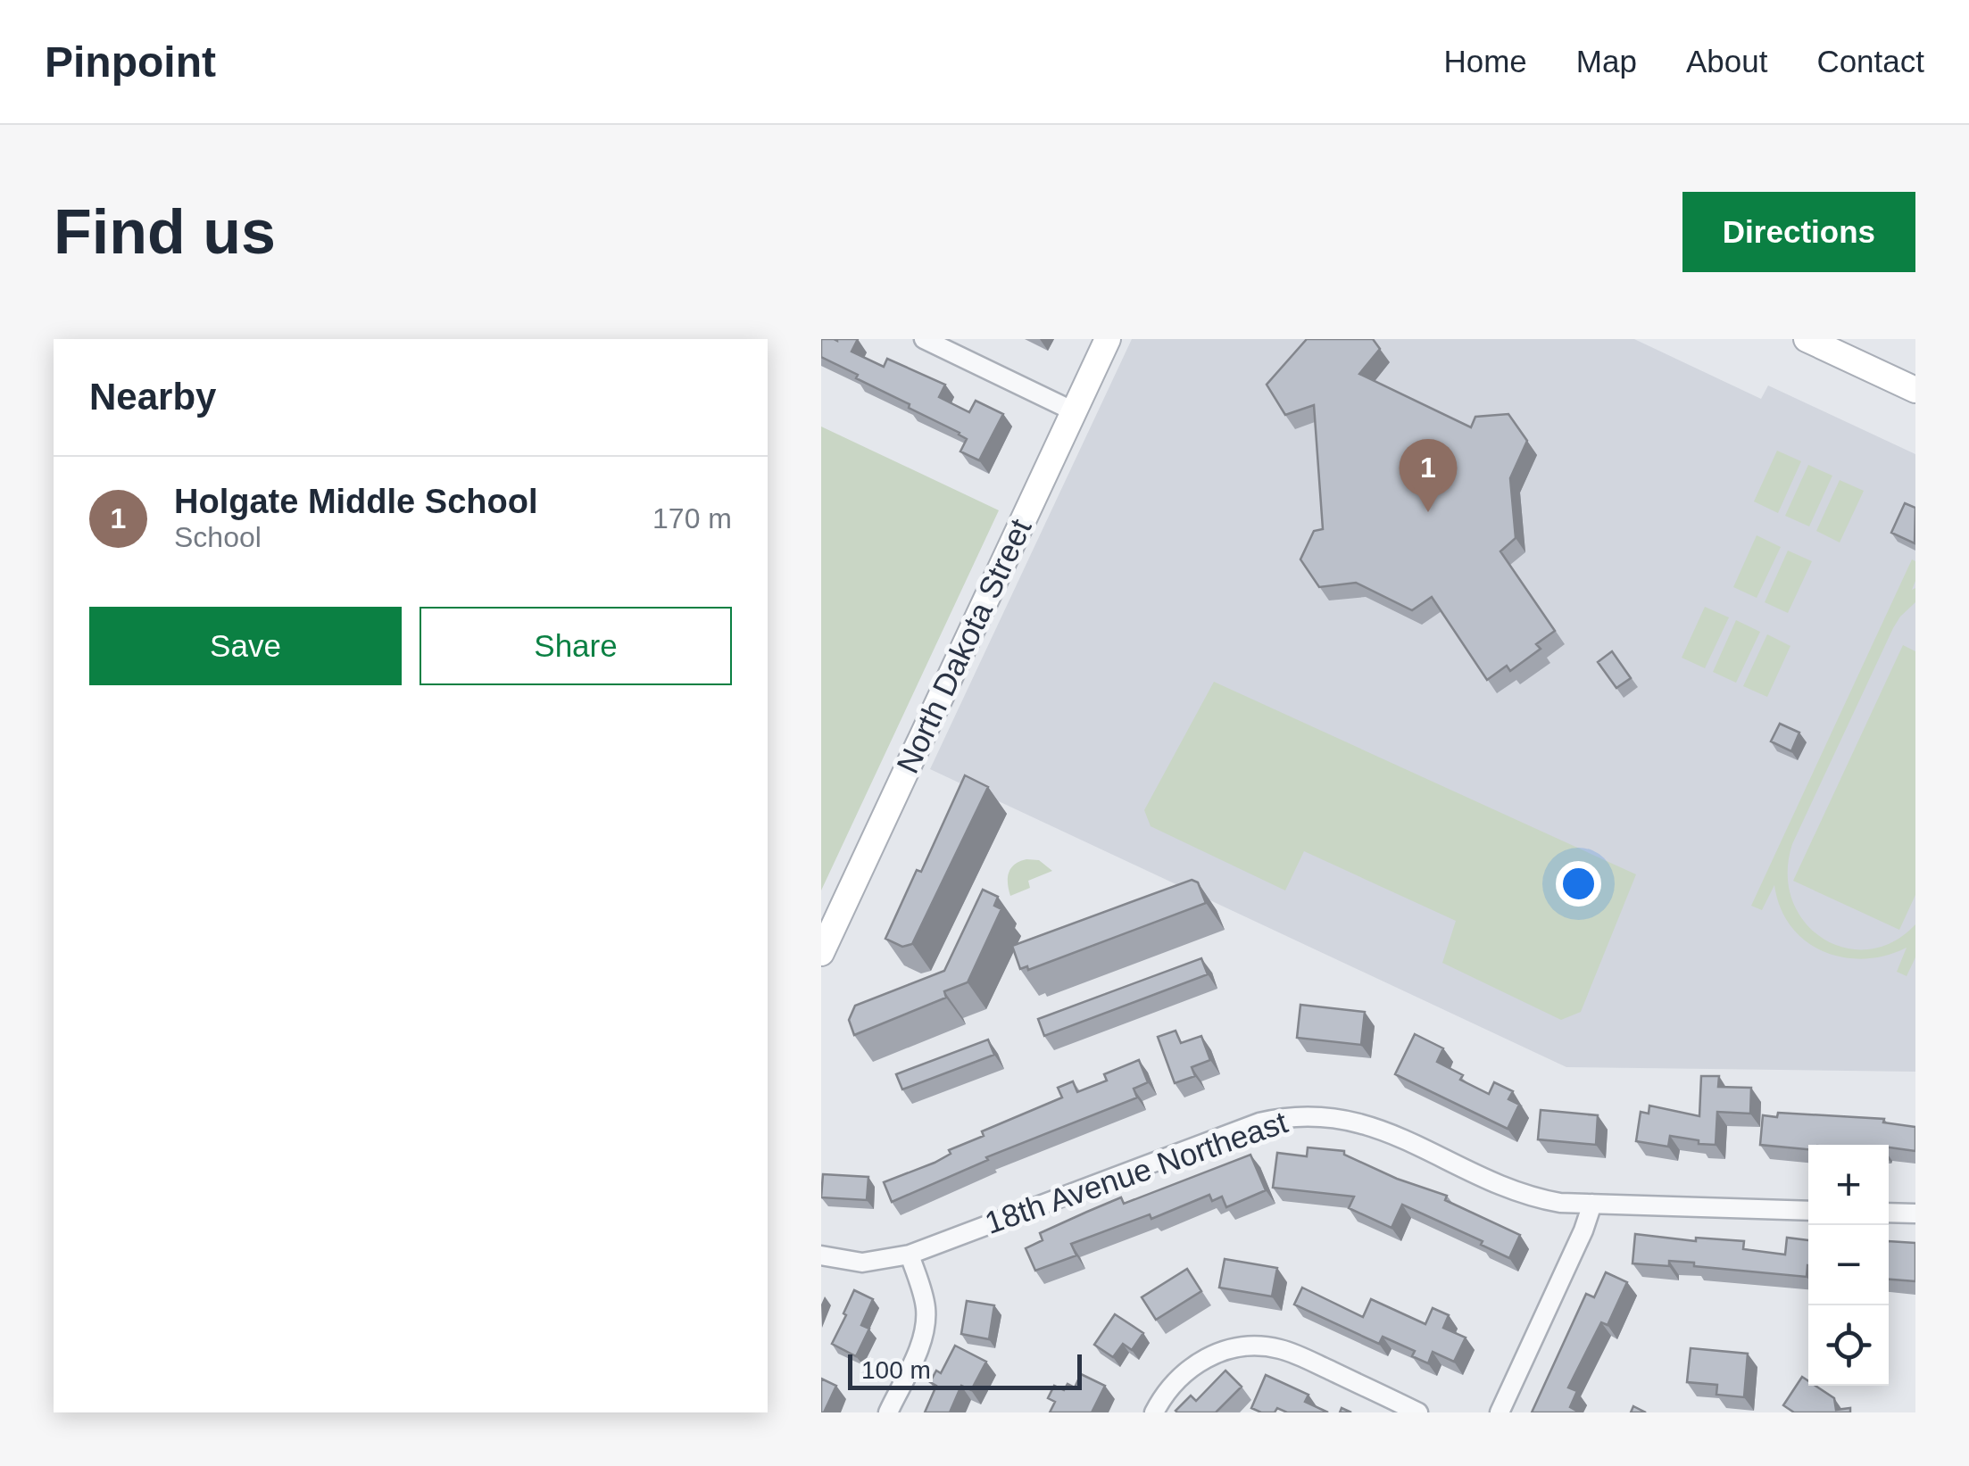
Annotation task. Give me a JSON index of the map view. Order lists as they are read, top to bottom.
{
  "streets": {
    "street": ["North Dakota Street", "18th Avenue Northeast"]
  },
  "scale_bar": "100 m",
  "page": {
    "header": "Pinpoint",
    "nav": [
      "Home",
      "Map",
      "About",
      "Contact"
    ],
    "buttons": [
      "Directions",
      ["Save", "Share"]
    ],
    "title": "Find us",
    "heading": "Nearby",
    "pins": "1",
    "list": [
      {
        "mark": "1",
        "name": "Holgate Middle School",
        "note": "School",
        "value": "170 m"
      }
    ],
    "map_buttons": ["+", "−"],
    "scale": "100 m"
  }
}
